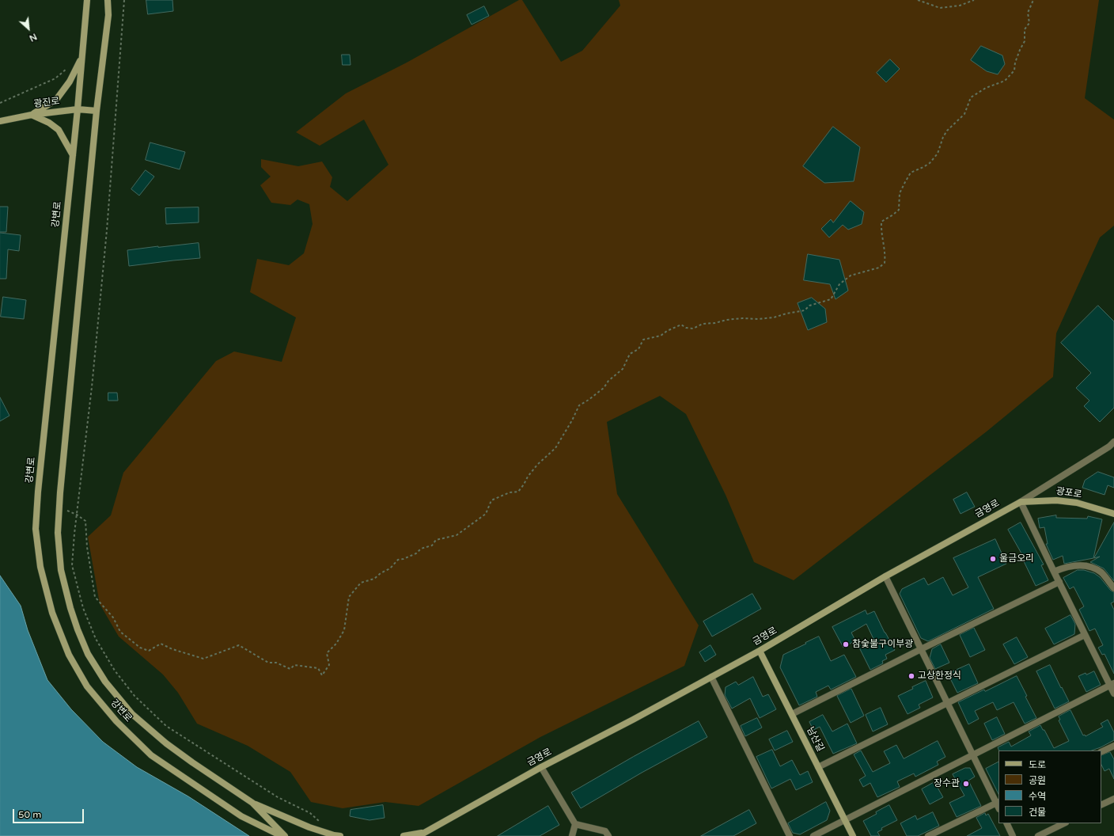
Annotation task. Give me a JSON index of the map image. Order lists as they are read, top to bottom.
{
  "streets": {
    "main road": [
      "광진로",
      "강변로",
      "광포로",
      "금영로",
      "남산길"
    ]
  },
  "crossings": [
    ["광진로", "강변로"],
    ["광포로", "금영로"],
    ["금영로", "남산길"]
  ],
  "places": [
    "울금오리",
    "참숯불구이부광",
    "고상한정식",
    "장수관"
  ],
  "legend": [
    "도로",
    "공원",
    "수역",
    "건물"
  ],
  "scale_bar": "50 m",
  "north": "bottom right"
}
